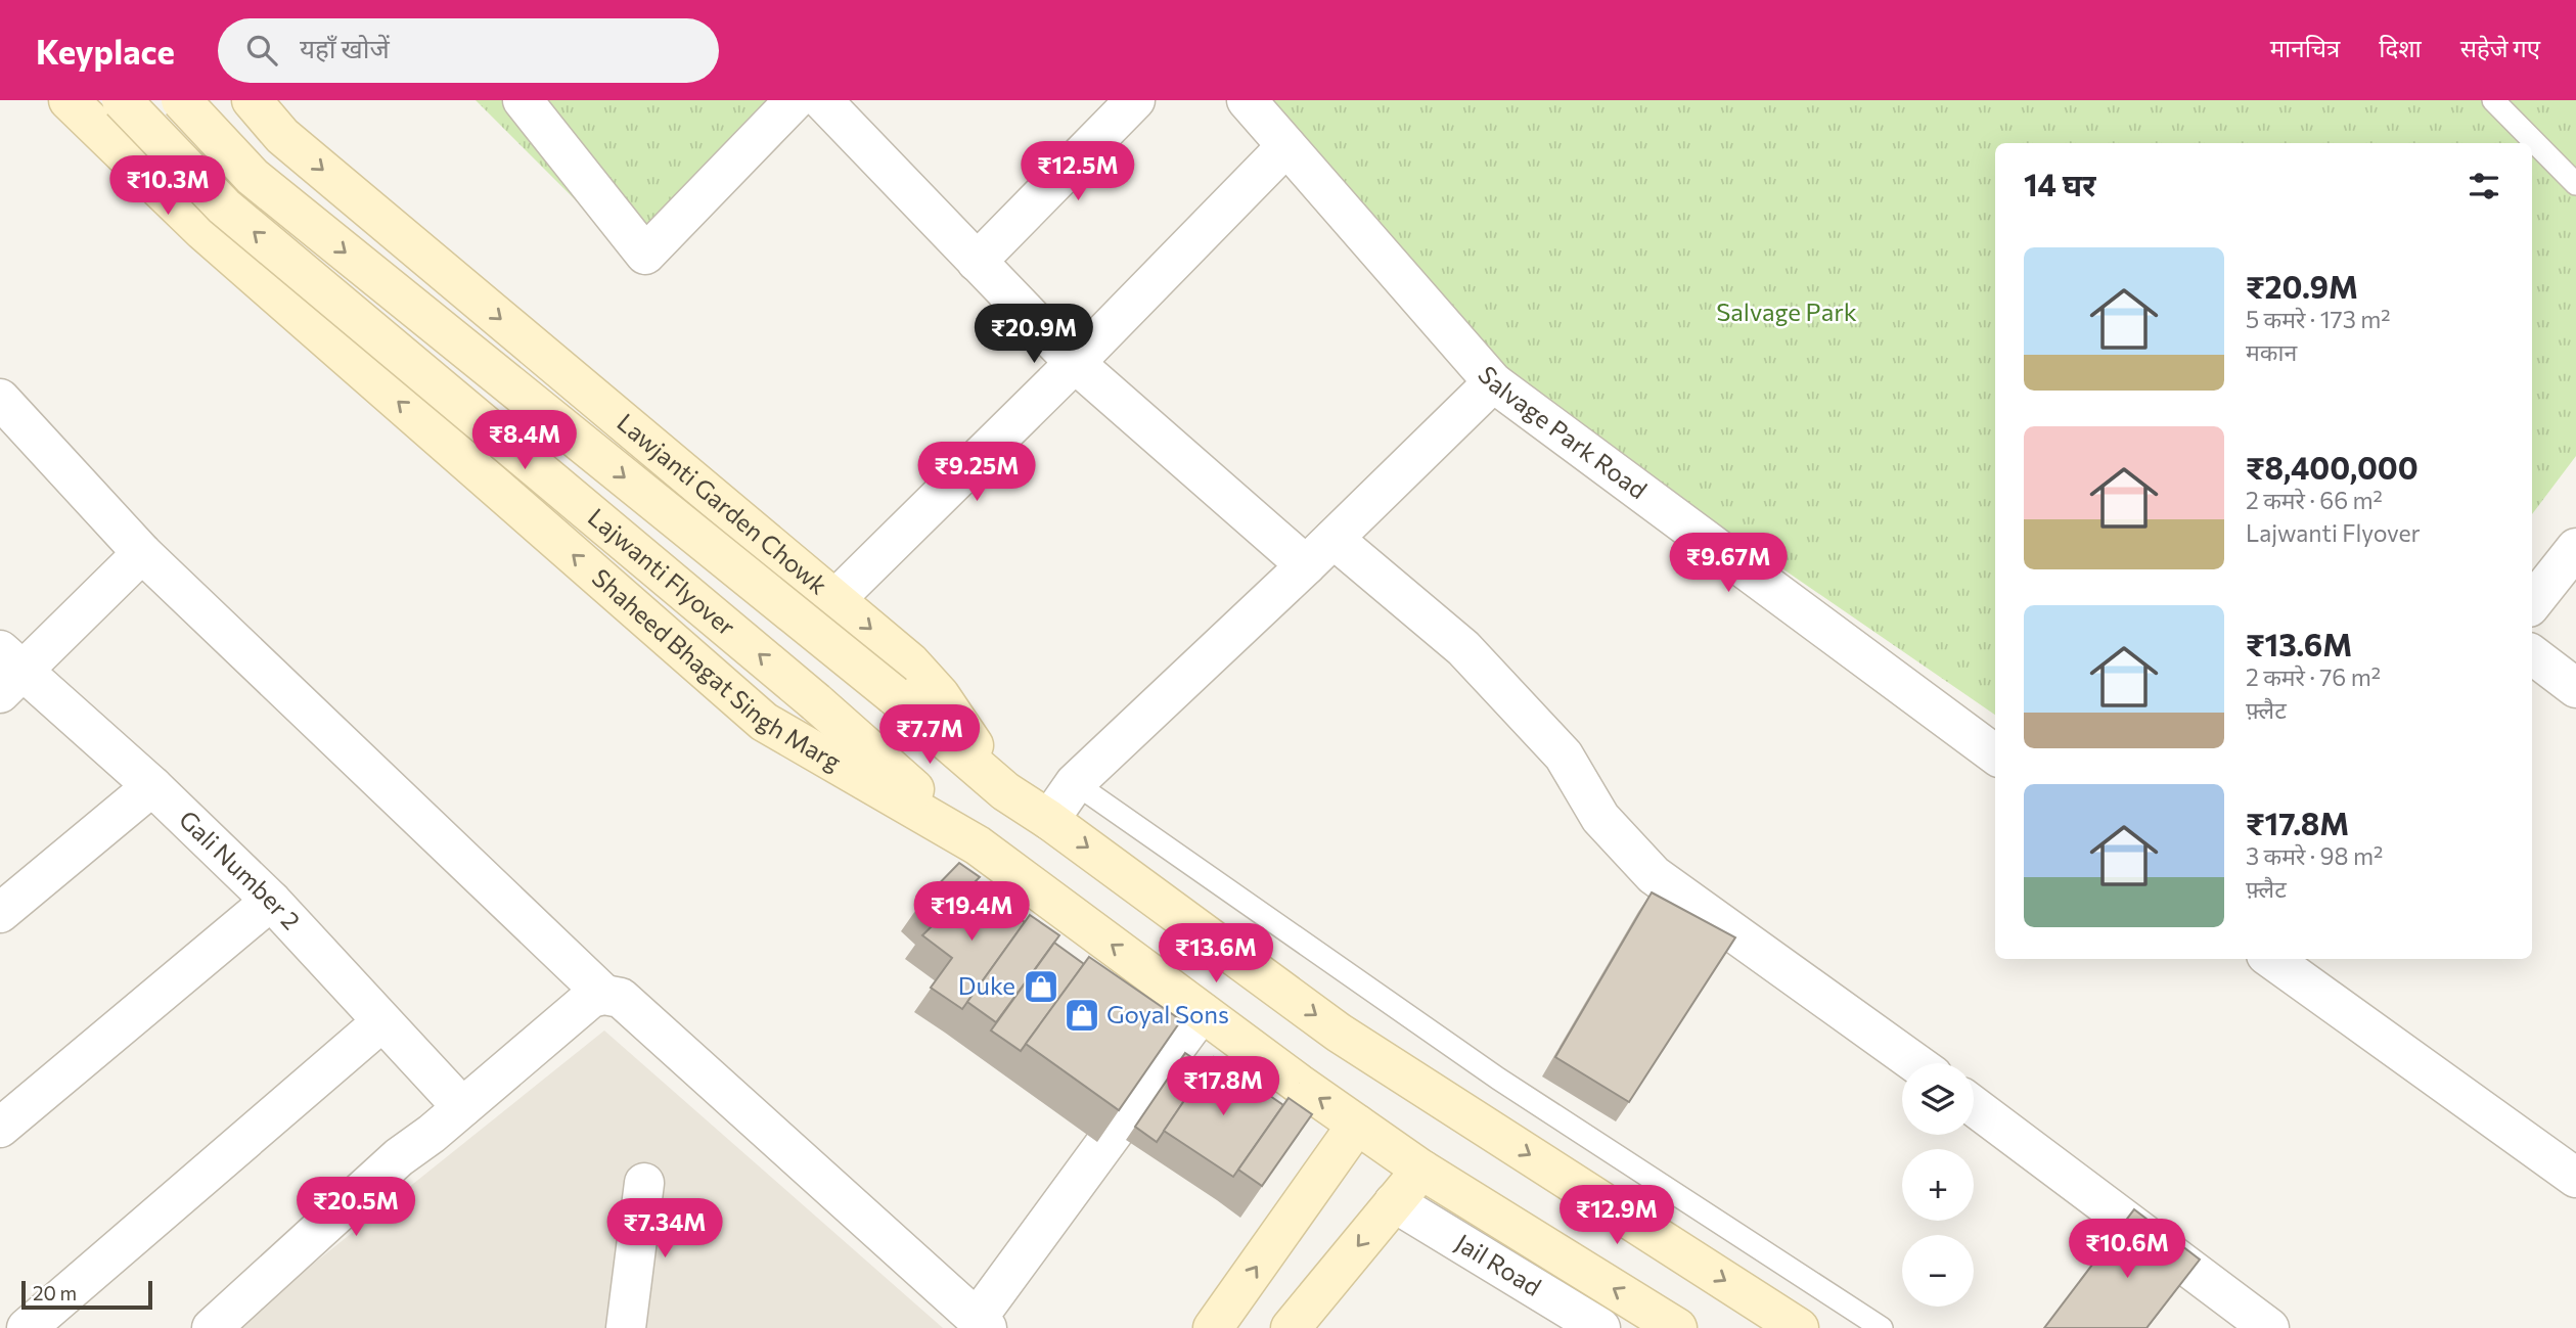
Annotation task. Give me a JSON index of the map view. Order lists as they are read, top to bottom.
{
  "streets": {
    "main road": ["Lawjanti Garden Chowk", "Lajwanti Flyover", "Shaheed Bhagat Singh Marg"],
    "street": ["Salvage Park Road", "Gali Number 2", "Jail Road"]
  },
  "crossings": [
    ["Lawjanti Garden Chowk", "Lajwanti Flyover"],
    ["Lajwanti Flyover", "Shaheed Bhagat Singh Marg"]
  ],
  "one_way": ["Lawjanti Garden Chowk"],
  "parks": ["Salvage Park"],
  "places": {
    "shop": ["Duke", "Goyal Sons"]
  },
  "scale_bar": "20 m",
  "page": {
    "header": "Keyplace",
    "search": "यहाँ खोजें",
    "nav": ["मानचित्र", "दिशा", "सहेजे गए"],
    "price": [
      "₹12.5M",
      "₹10.3M",
      "₹20.9M",
      "₹8.4M",
      "₹9.25M",
      "₹9.67M",
      "₹7.7M",
      "₹19.4M",
      "₹13.6M",
      "₹17.8M",
      "₹20.5M",
      "₹12.9M",
      "₹7.34M",
      "₹10.6M"
    ],
    "heading": "14 घर",
    "list": [
      {
        "name": "₹20.9M",
        "note": "5 कमरे · 173 m² · मकान"
      },
      {
        "name": "₹8,400,000",
        "note": "2 कमरे · 66 m² · Lajwanti Flyover"
      },
      {
        "name": "₹13.6M",
        "note": "2 कमरे · 76 m² · फ़्लैट"
      },
      {
        "name": "₹17.8M",
        "note": "3 कमरे · 98 m² · फ़्लैट"
      }
    ],
    "map_buttons": ["+", "−"],
    "scale": "20 m"
  }
}
